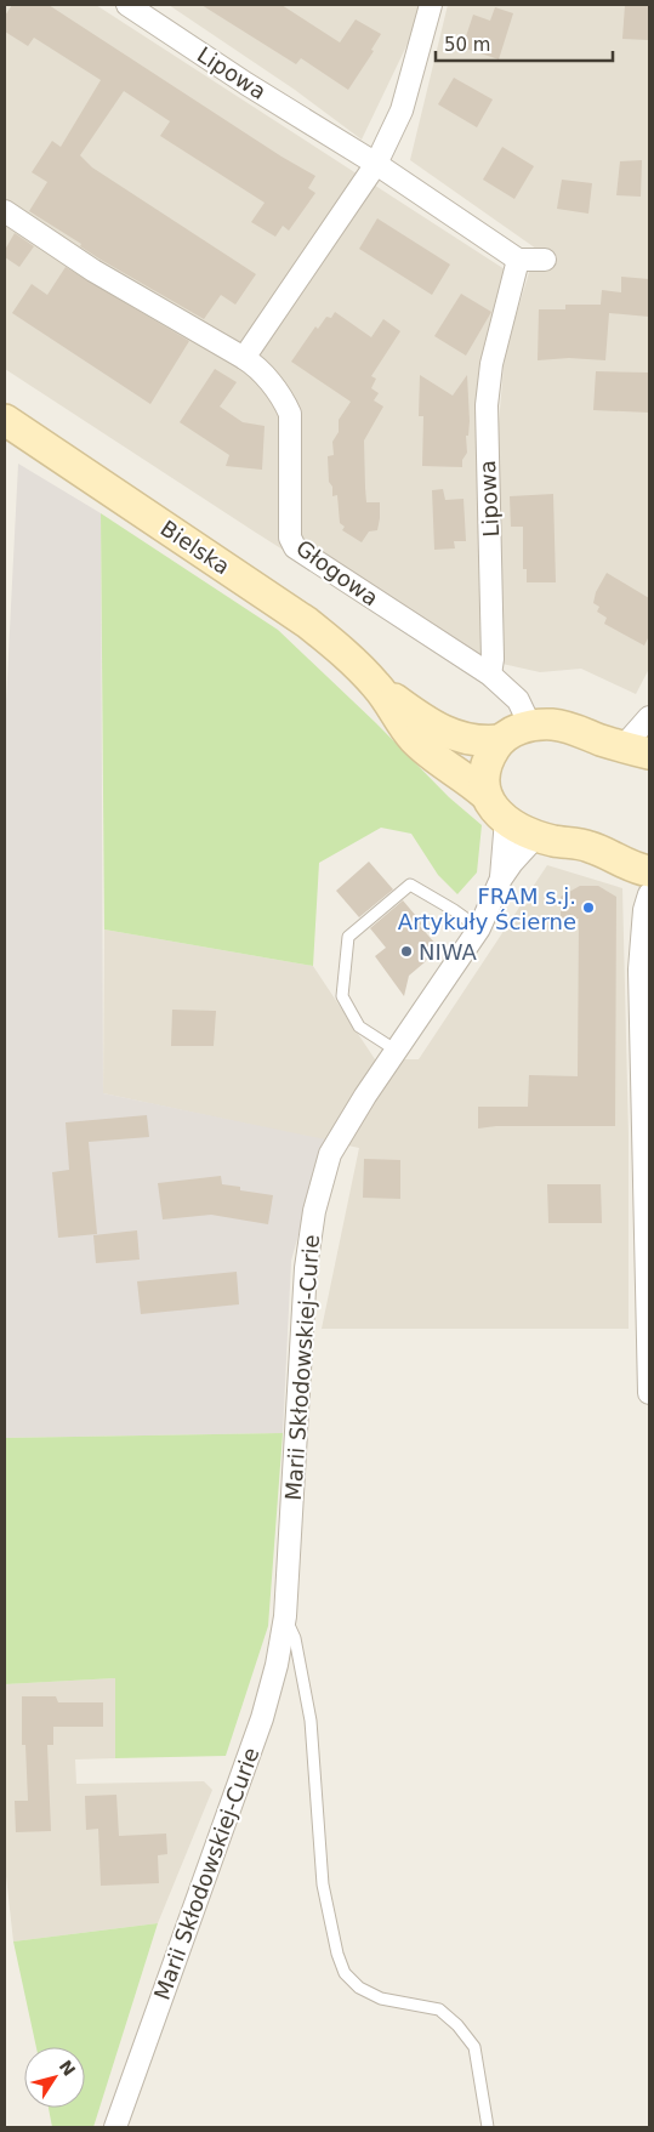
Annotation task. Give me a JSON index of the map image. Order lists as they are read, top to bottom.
{
  "streets": {
    "main road": ["Bielska"],
    "street": ["Lipowa", "Głogowa", "Marii Skłodowskiej-Curie"]
  },
  "crossings": [
    ["Lipowa", "Głogowa"],
    ["Bielska", "Marii Skłodowskiej-Curie"]
  ],
  "places": ["FRAM s.j. Artykuły Ścierne", "NIWA"],
  "scale_bar": "50 m",
  "north": "top right"
}
